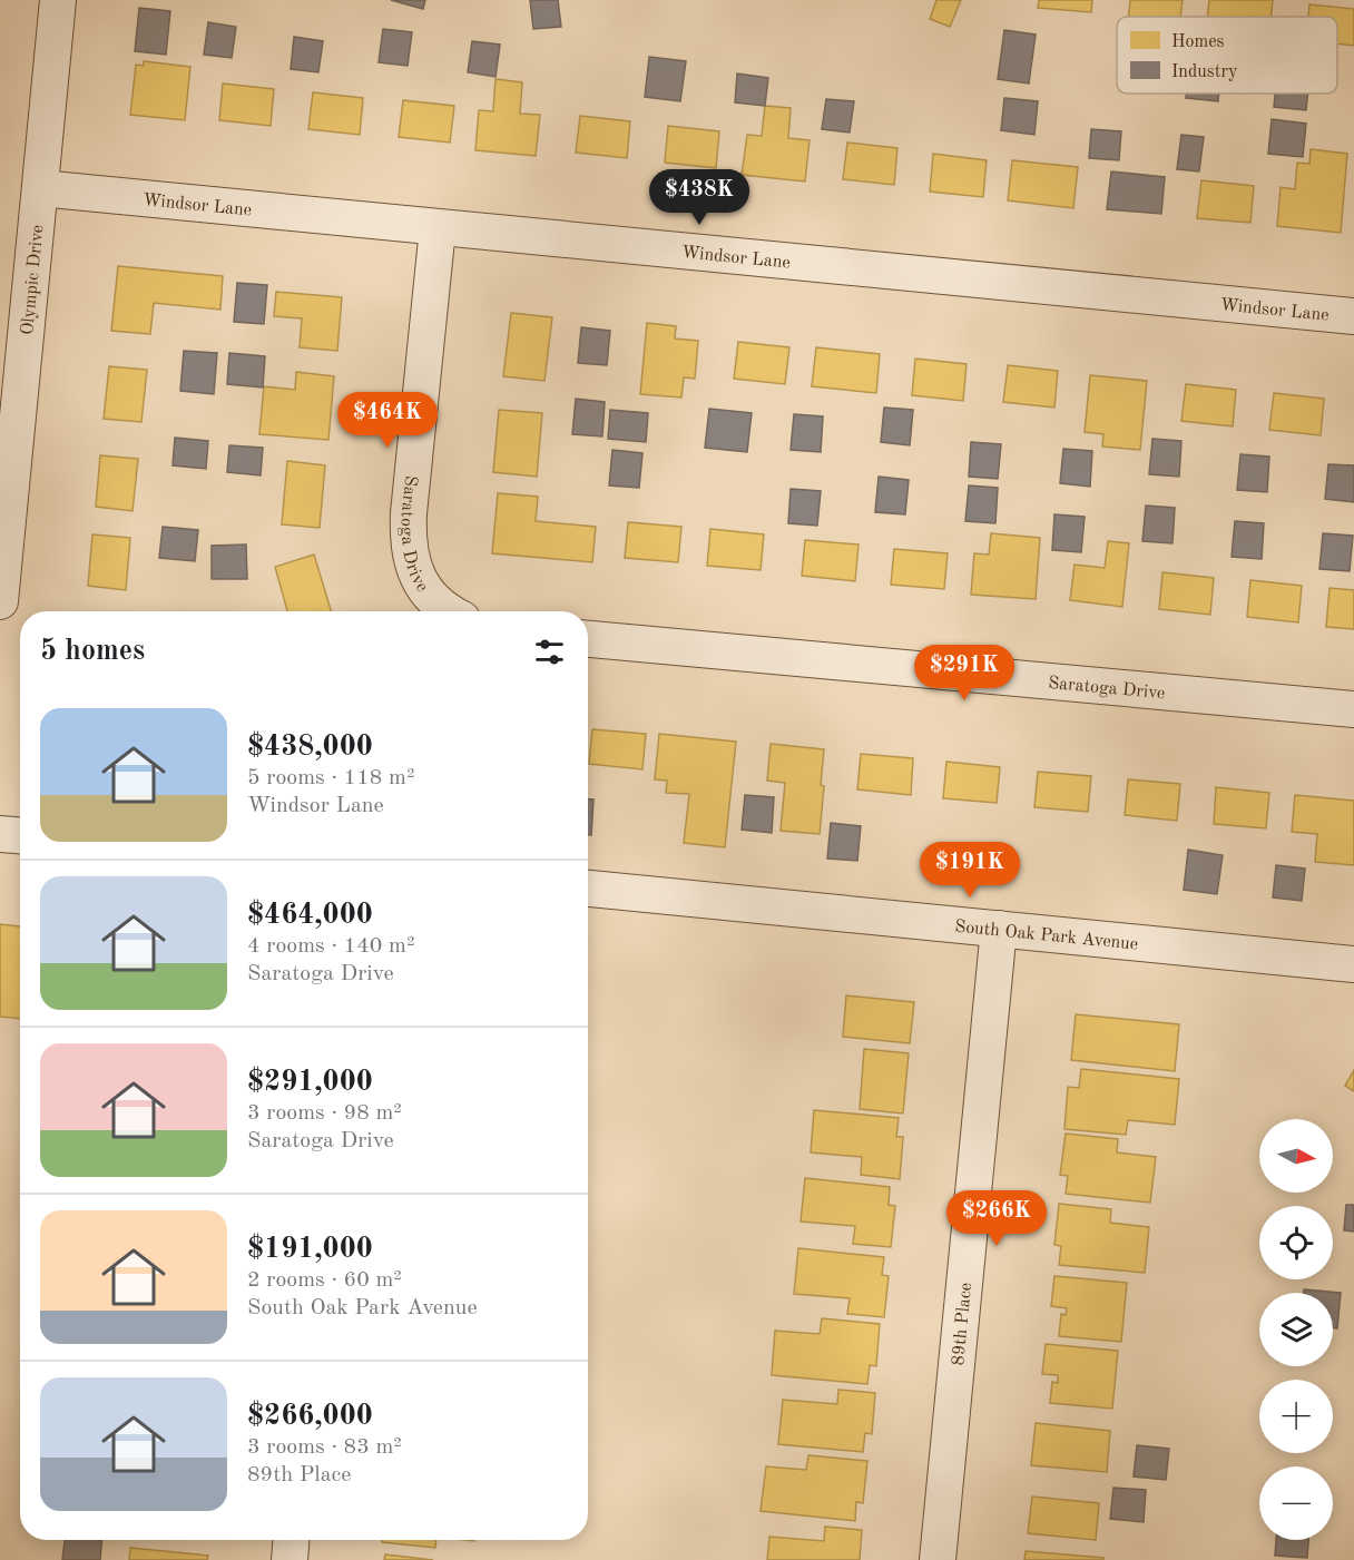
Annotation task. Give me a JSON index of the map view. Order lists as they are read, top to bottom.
{
  "streets": {
    "street": [
      "Windsor Lane",
      "Olympic Drive",
      "Saratoga Drive",
      "South Oak Park Avenue",
      "89th Place"
    ]
  },
  "crossings": [
    ["Windsor Lane", "Olympic Drive"],
    ["Windsor Lane", "Saratoga Drive"],
    ["South Oak Park Avenue", "89th Place"]
  ],
  "legend": ["Homes", "Industry"],
  "north": "right",
  "page": {
    "price": [
      "$438K",
      "$464K",
      "$291K",
      "$191K",
      "$266K"
    ],
    "heading": "5 homes",
    "list": [
      {
        "name": "$438,000",
        "note": "5 rooms · 118 m² · Windsor Lane"
      },
      {
        "name": "$464,000",
        "note": "4 rooms · 140 m² · Saratoga Drive"
      },
      {
        "name": "$291,000",
        "note": "3 rooms · 98 m² · Saratoga Drive"
      },
      {
        "name": "$191,000",
        "note": "2 rooms · 60 m² · South Oak Park Avenue"
      },
      {
        "name": "$266,000",
        "note": "3 rooms · 83 m² · 89th Place"
      }
    ],
    "map_buttons": ["+", "−"]
  }
}
